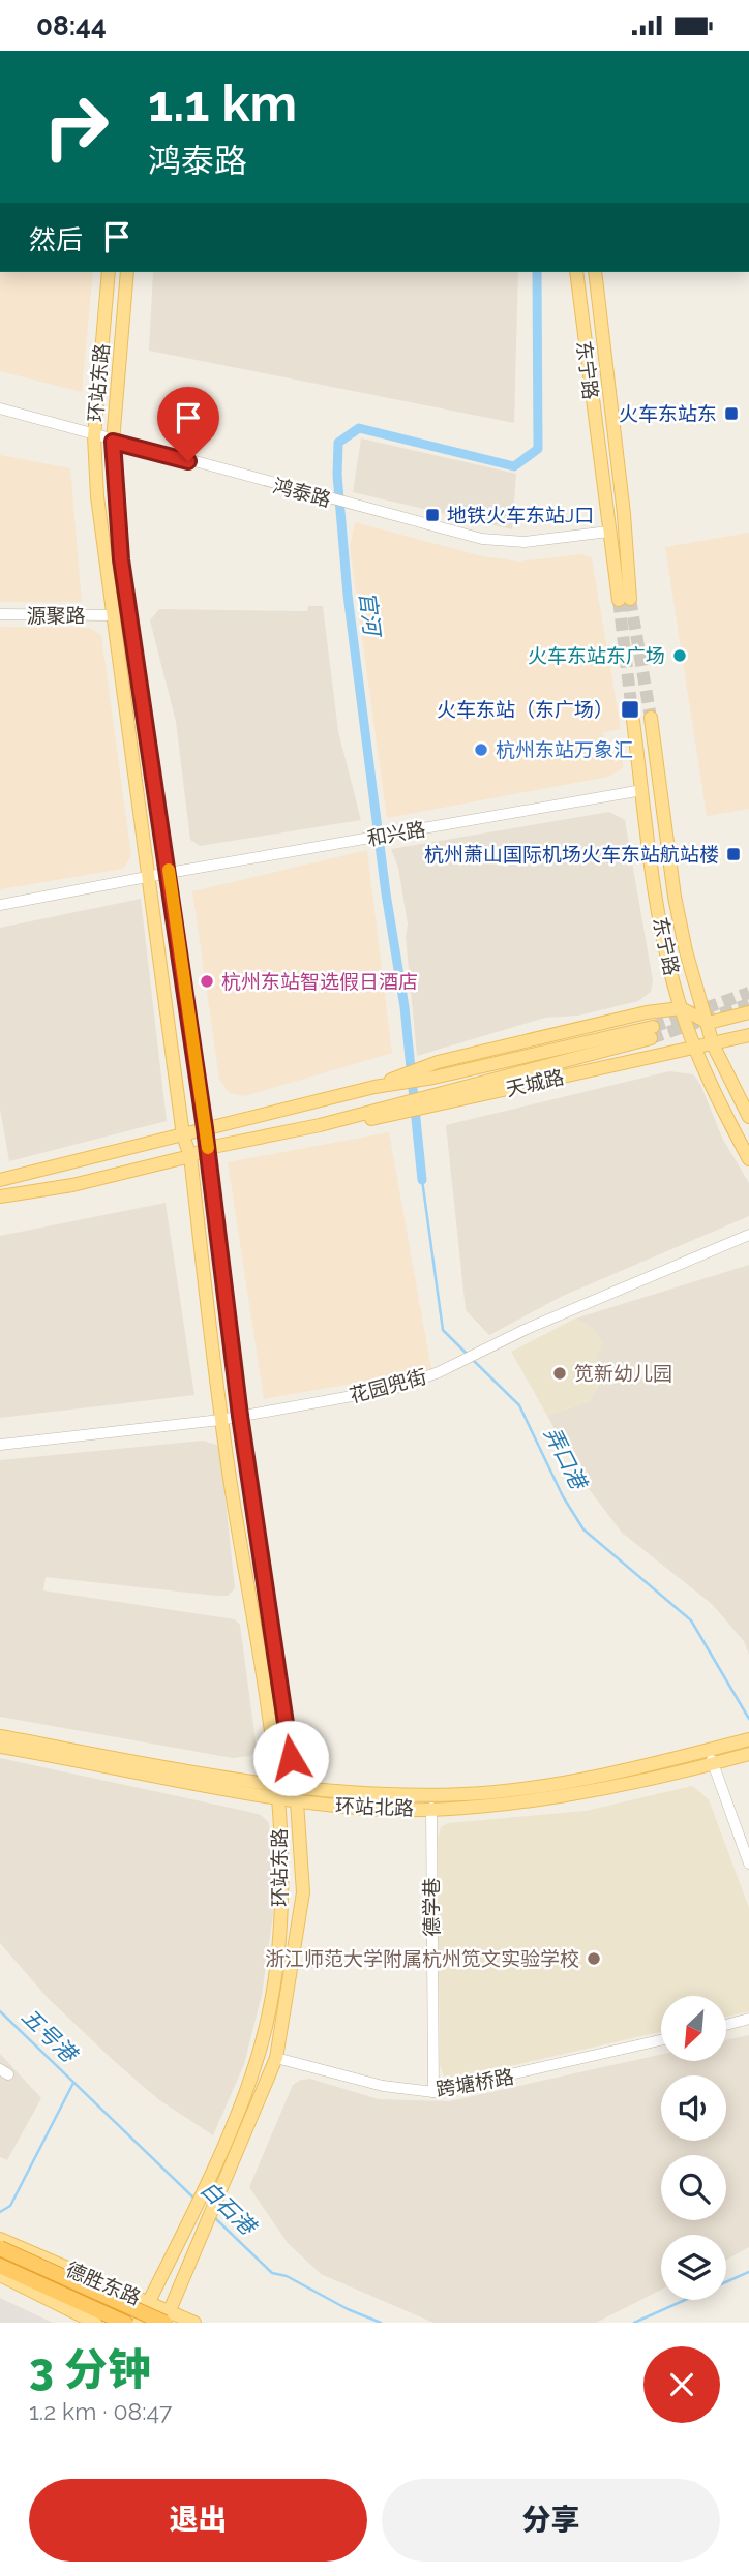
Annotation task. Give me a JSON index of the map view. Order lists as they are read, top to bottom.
{
  "streets": {
    "main road": [
      "东宁路",
      "环站东路",
      "天城路",
      "环站北路",
      "德胜东路"
    ],
    "street": [
      "鸿泰路",
      "源聚路",
      "和兴路",
      "花园兜街",
      "德学巷",
      "跨塘桥路"
    ]
  },
  "crossings": [
    ["东宁路", "鸿泰路"],
    ["东宁路", "和兴路"],
    ["东宁路", "天城路"],
    ["环站东路", "鸿泰路"],
    ["环站东路", "源聚路"],
    ["环站东路", "和兴路"],
    ["环站东路", "天城路"],
    ["环站东路", "花园兜街"],
    ["环站东路", "环站北路"],
    ["环站东路", "跨塘桥路"],
    ["环站东路", "德胜东路"],
    ["环站北路", "德学巷"],
    ["德学巷", "跨塘桥路"]
  ],
  "water": [
    "官河",
    "弄口港",
    "五号港",
    "白石港"
  ],
  "places": {
    "transit": [
      "火车东站东",
      "地铁火车东站J口",
      "火车东站（东广场）",
      "杭州萧山国际机场火车东站航站楼"
    ],
    "other": [
      "火车东站东广场",
      "杭州东站万象汇",
      "杭州东站智选假日酒店",
      "笕新幼儿园",
      "浙江师范大学附属杭州笕文实验学校"
    ]
  },
  "north": "bottom left",
  "page": {
    "status": "08:44",
    "turn": ["1.1 km", "鸿泰路"],
    "then": "然后",
    "heading": ["3 分钟", "1.2 km · 08:47"],
    "buttons": ["退出", "分享"]
  }
}
